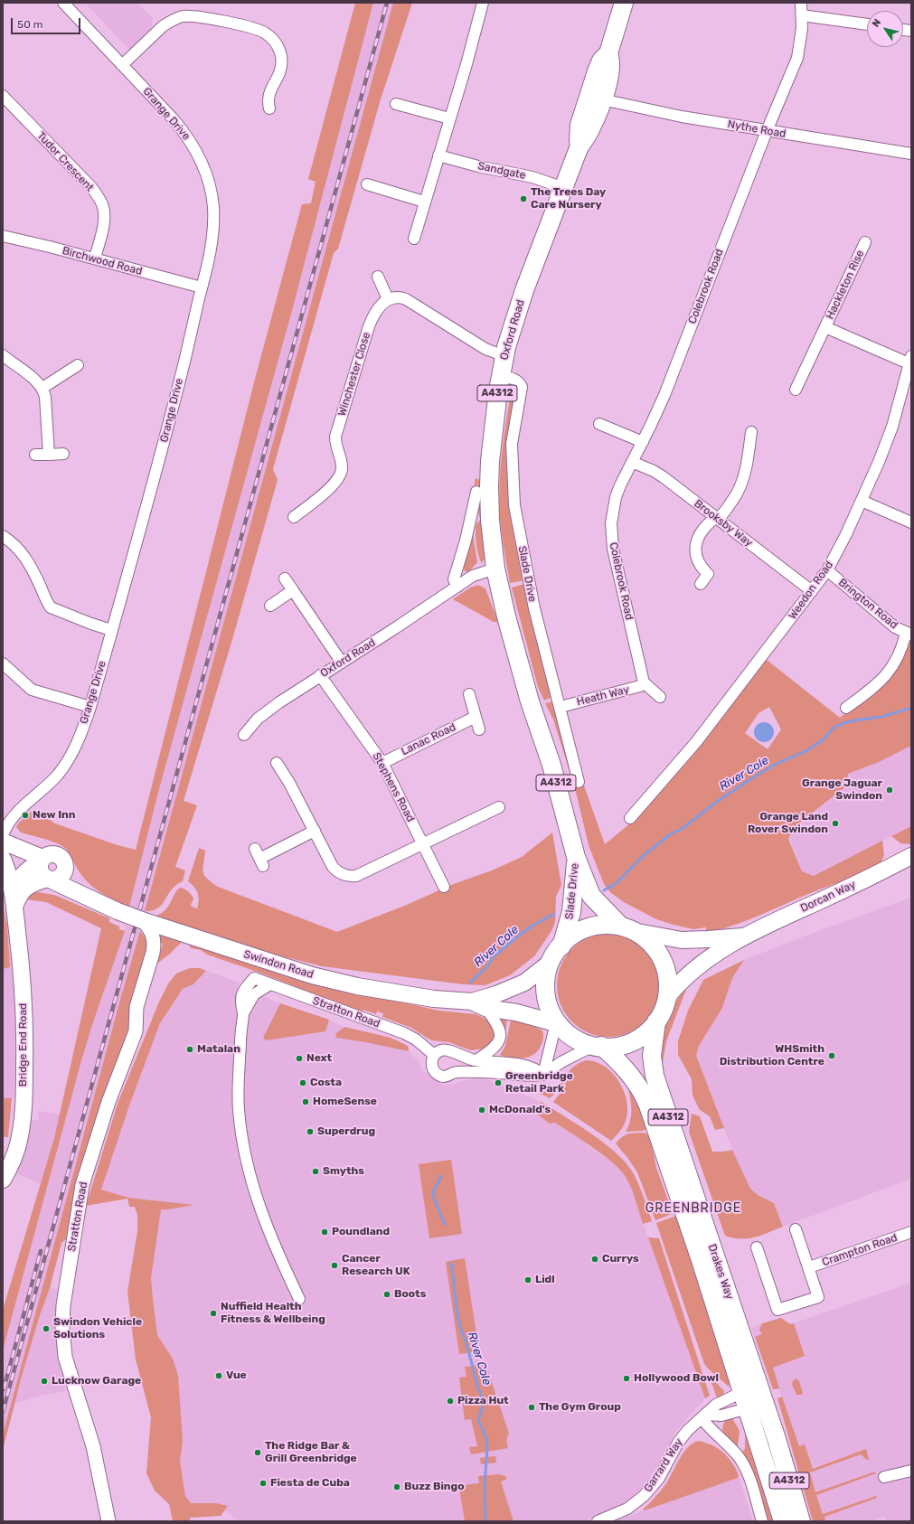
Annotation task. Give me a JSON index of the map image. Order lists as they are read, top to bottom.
{
  "streets": {
    "main road": [
      "Oxford Road",
      "A4312",
      "Slade Drive",
      "Dorcan Way",
      "Swindon Road",
      "Bridge End Road",
      "Drakes Way"
    ],
    "street": [
      "Grange Drive",
      "Nythe Road",
      "Tudor Crescent",
      "Sandgate",
      "Birchwood Road",
      "Hackleton Rise",
      "Colebrook Road",
      "Winchester Close",
      "Brooksby Way",
      "Weedon Road",
      "Brington Road",
      "Heath Way",
      "Lanac Road",
      "Stephens Road",
      "Stratton Road",
      "Crampton Road",
      "Garrard Way"
    ]
  },
  "crossings": [
    ["Grange Drive", "Birchwood Road"],
    ["Nythe Road", "Colebrook Road"],
    ["Nythe Road", "Oxford Road"],
    ["Tudor Crescent", "Birchwood Road"],
    ["Sandgate", "Oxford Road"],
    ["Hackleton Rise", "Weedon Road"],
    ["Colebrook Road", "Brooksby Way"],
    ["Colebrook Road", "Heath Way"],
    ["Oxford Road", "Slade Drive"],
    ["Oxford Road", "Stephens Road"],
    ["A4312", "Slade Drive"],
    ["A4312", "Dorcan Way"],
    ["A4312", "Swindon Road"],
    ["A4312", "Drakes Way"],
    ["Brooksby Way", "Weedon Road"],
    ["Slade Drive", "Heath Way"],
    ["Slade Drive", "Dorcan Way"],
    ["Slade Drive", "Swindon Road"],
    ["Slade Drive", "Drakes Way"],
    ["Weedon Road", "Brington Road"],
    ["Lanac Road", "Stephens Road"],
    ["Dorcan Way", "Swindon Road"],
    ["Dorcan Way", "Drakes Way"],
    ["Swindon Road", "Stratton Road"],
    ["Swindon Road", "Drakes Way"],
    ["Drakes Way", "Garrard Way"]
  ],
  "districts": ["GREENBRIDGE"],
  "water": ["River Cole"],
  "places": [
    "The Trees Day Care Nursery",
    "Grange Jaguar Swindon",
    "New Inn",
    "Grange Land Rover Swindon",
    "Matalan",
    "WHSmith Distribution Centre",
    "Next",
    "Costa",
    "Greenbridge Retail Park",
    "HomeSense",
    "McDonald's",
    "Superdrug",
    "Smyths",
    "Poundland",
    "Currys",
    "Cancer Research UK",
    "Lidl",
    "Boots",
    "Nuffield Health Fitness & Wellbeing",
    "Swindon Vehicle Solutions",
    "Vue",
    "Hollywood Bowl",
    "Lucknow Garage",
    "Pizza Hut",
    "The Gym Group",
    "The Ridge Bar & Grill Greenbridge",
    "Fiesta de Cuba",
    "Buzz Bingo"
  ],
  "scale_bar": "50 m",
  "north": "top left"
}
